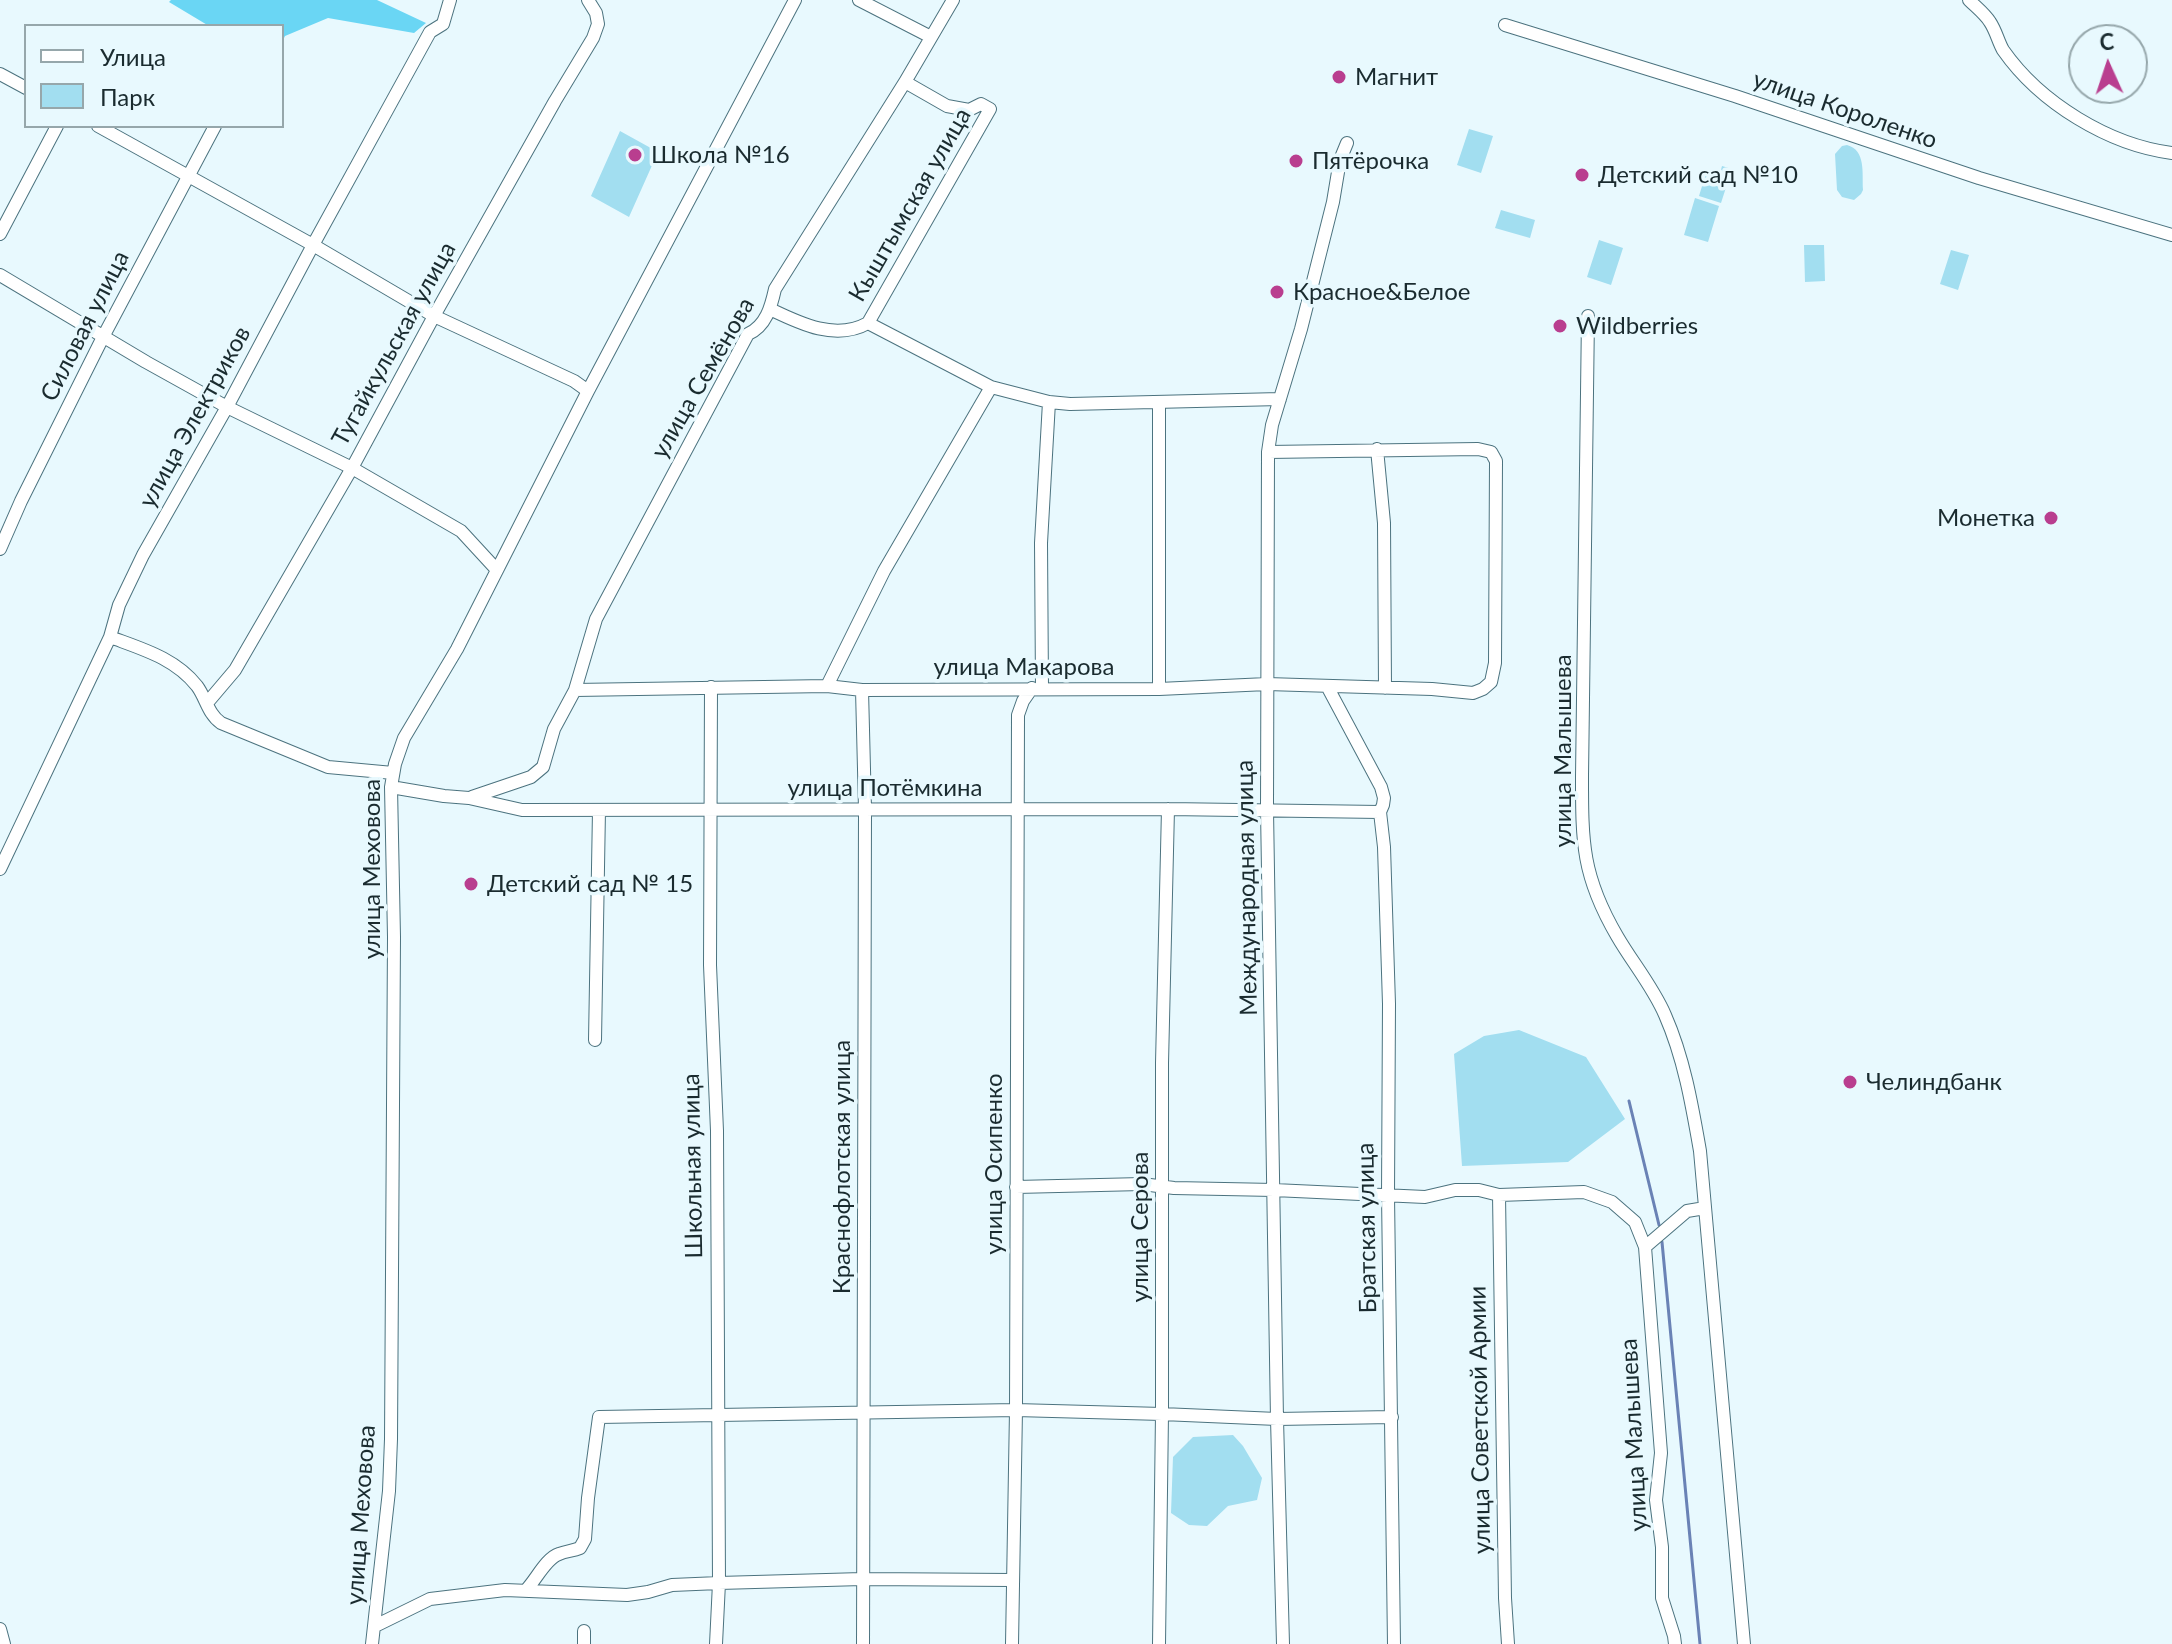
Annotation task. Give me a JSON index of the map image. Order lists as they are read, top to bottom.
{
  "streets": {
    "street": [
      "улица Короленко",
      "Кыштымская улица",
      "Силовая улица",
      "Тугайкульская улица",
      "улица Семёнова",
      "улица Электриков",
      "улица Макарова",
      "улица Малышева",
      "улица Потёмкина",
      "улица Меховова",
      "Международная улица",
      "улица Осипенко",
      "Школьная улица",
      "Краснофлотская улица",
      "улица Серова",
      "Братская улица",
      "улица Советской Армии"
    ]
  },
  "crossings": [
    ["Кыштымская улица", "улица Семёнова"],
    ["улица Семёнова", "улица Макарова"],
    ["улица Семёнова", "улица Потёмкина"],
    ["улица Макарова", "Международная улица"],
    ["улица Макарова", "улица Осипенко"],
    ["улица Макарова", "Школьная улица"],
    ["улица Макарова", "Краснофлотская улица"],
    ["улица Макарова", "Братская улица"],
    ["улица Потёмкина", "улица Меховова"],
    ["улица Потёмкина", "Международная улица"],
    ["улица Потёмкина", "улица Осипенко"],
    ["улица Потёмкина", "Школьная улица"],
    ["улица Потёмкина", "Краснофлотская улица"],
    ["улица Потёмкина", "улица Серова"],
    ["улица Потёмкина", "Братская улица"]
  ],
  "places": [
    "Магнит",
    "Школа №16",
    "Пятёрочка",
    "Детский сад №10",
    "Красное&Белое",
    "Wildberries",
    "Монетка",
    "Детский сад № 15",
    "Челиндбанк"
  ],
  "legend": ["Улица", "Парк"],
  "north": "top"
}
